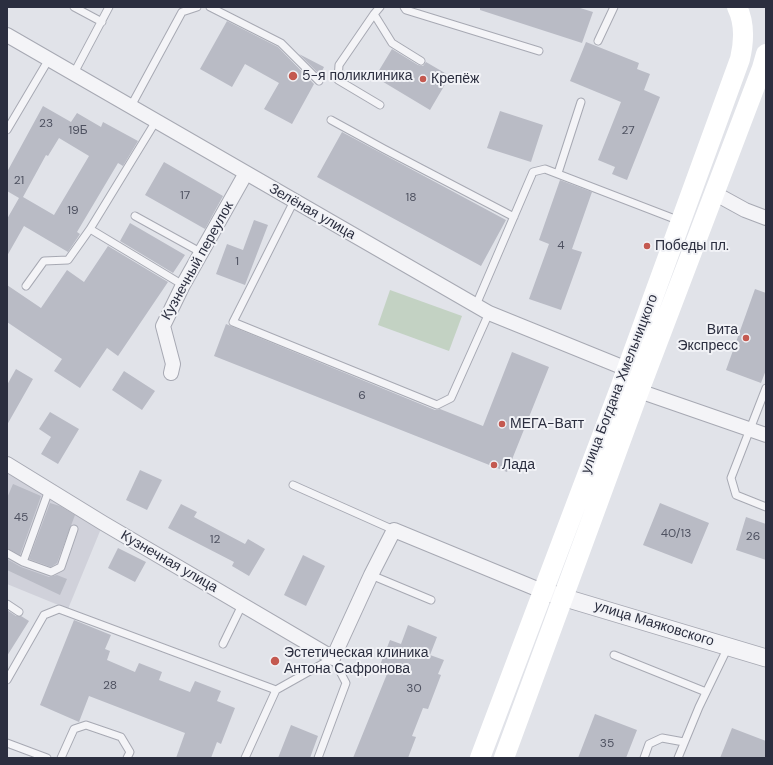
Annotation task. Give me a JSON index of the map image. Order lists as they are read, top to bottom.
{
  "streets": {
    "main road": ["улица Богдана Хмельницкого"],
    "street": [
      "Зелёная улица",
      "Кузнечный переулок",
      "Кузнечная улица",
      "улица Маяковского"
    ]
  },
  "crossings": [
    ["Зелёная улица", "Кузнечный переулок"],
    ["Зелёная улица", "улица Богдана Хмельницкого"],
    ["улица Богдана Хмельницкого", "улица Маяковского"]
  ],
  "places": [
    "5-я поликлиника",
    "Крепёж",
    "Победы пл.",
    "Вита Экспресс",
    "МЕГА-Ватт",
    "Лада",
    "Эстетическая клиника Антона Сафронова"
  ],
  "house_numbers": [
    "23",
    "19Б",
    "27",
    "21",
    "17",
    "18",
    "19",
    "4",
    "1",
    "6",
    "45",
    "40/13",
    "26",
    "12",
    "28",
    "30",
    "35"
  ]
}
